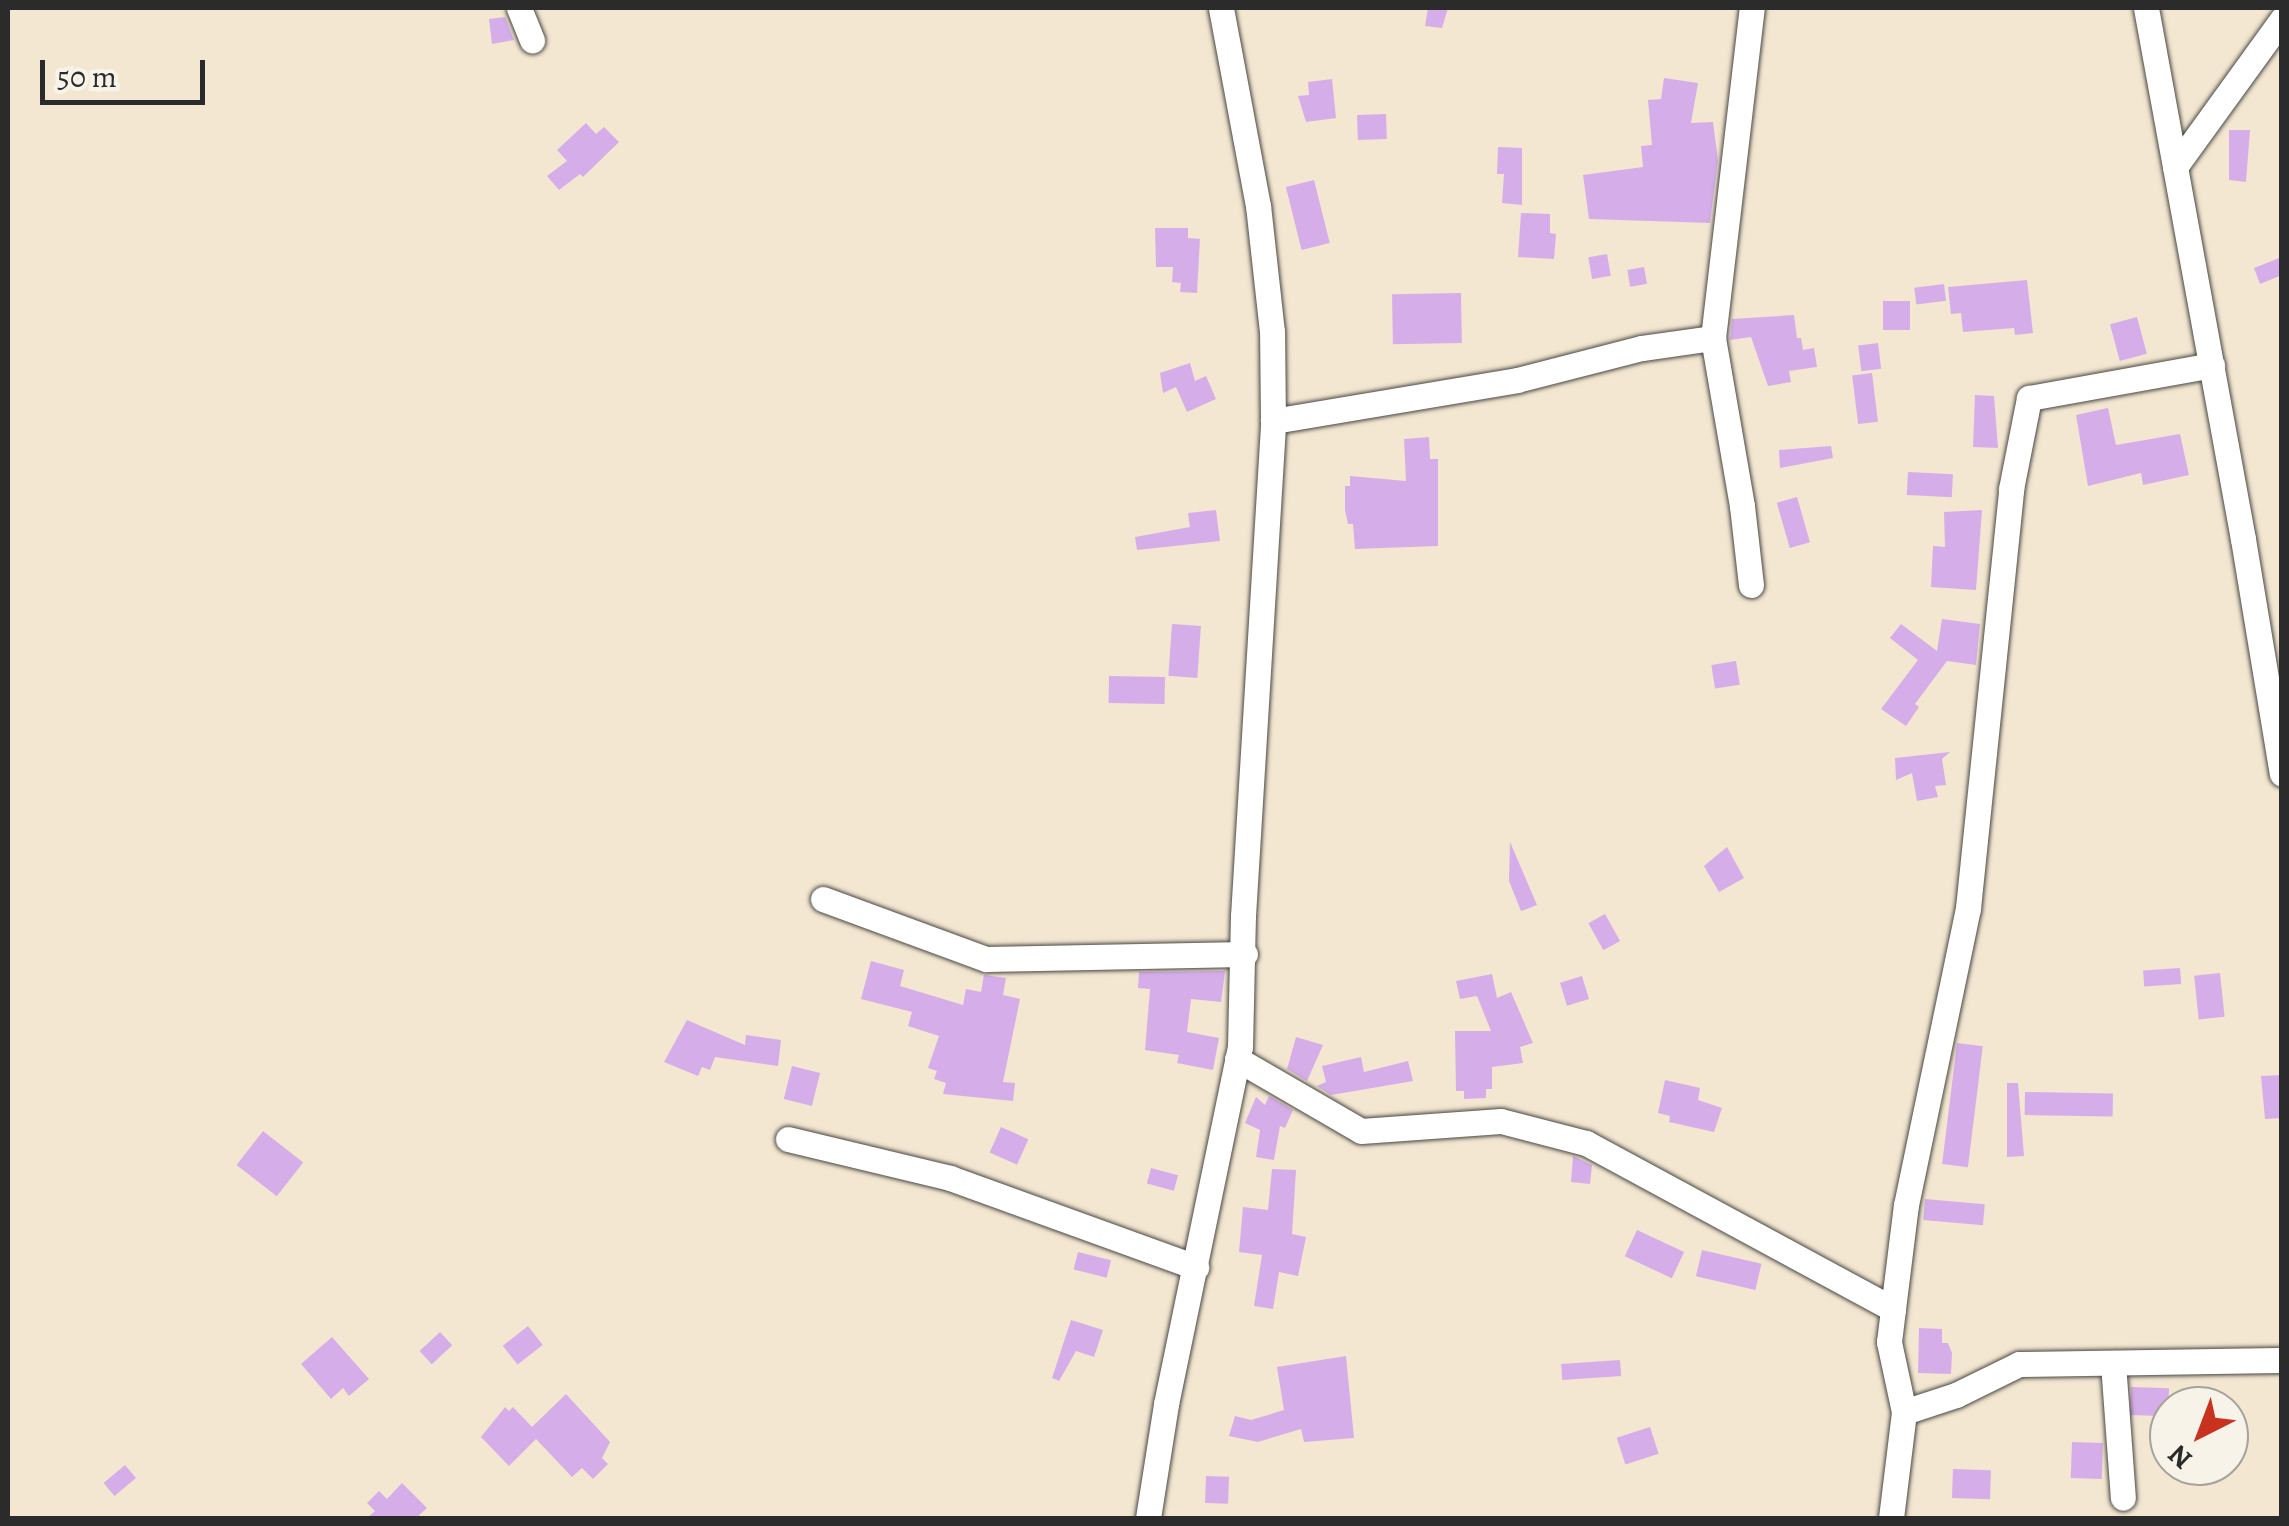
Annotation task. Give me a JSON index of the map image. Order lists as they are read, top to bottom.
{
  "scale_bar": "50 m",
  "north": "bottom left"
}
